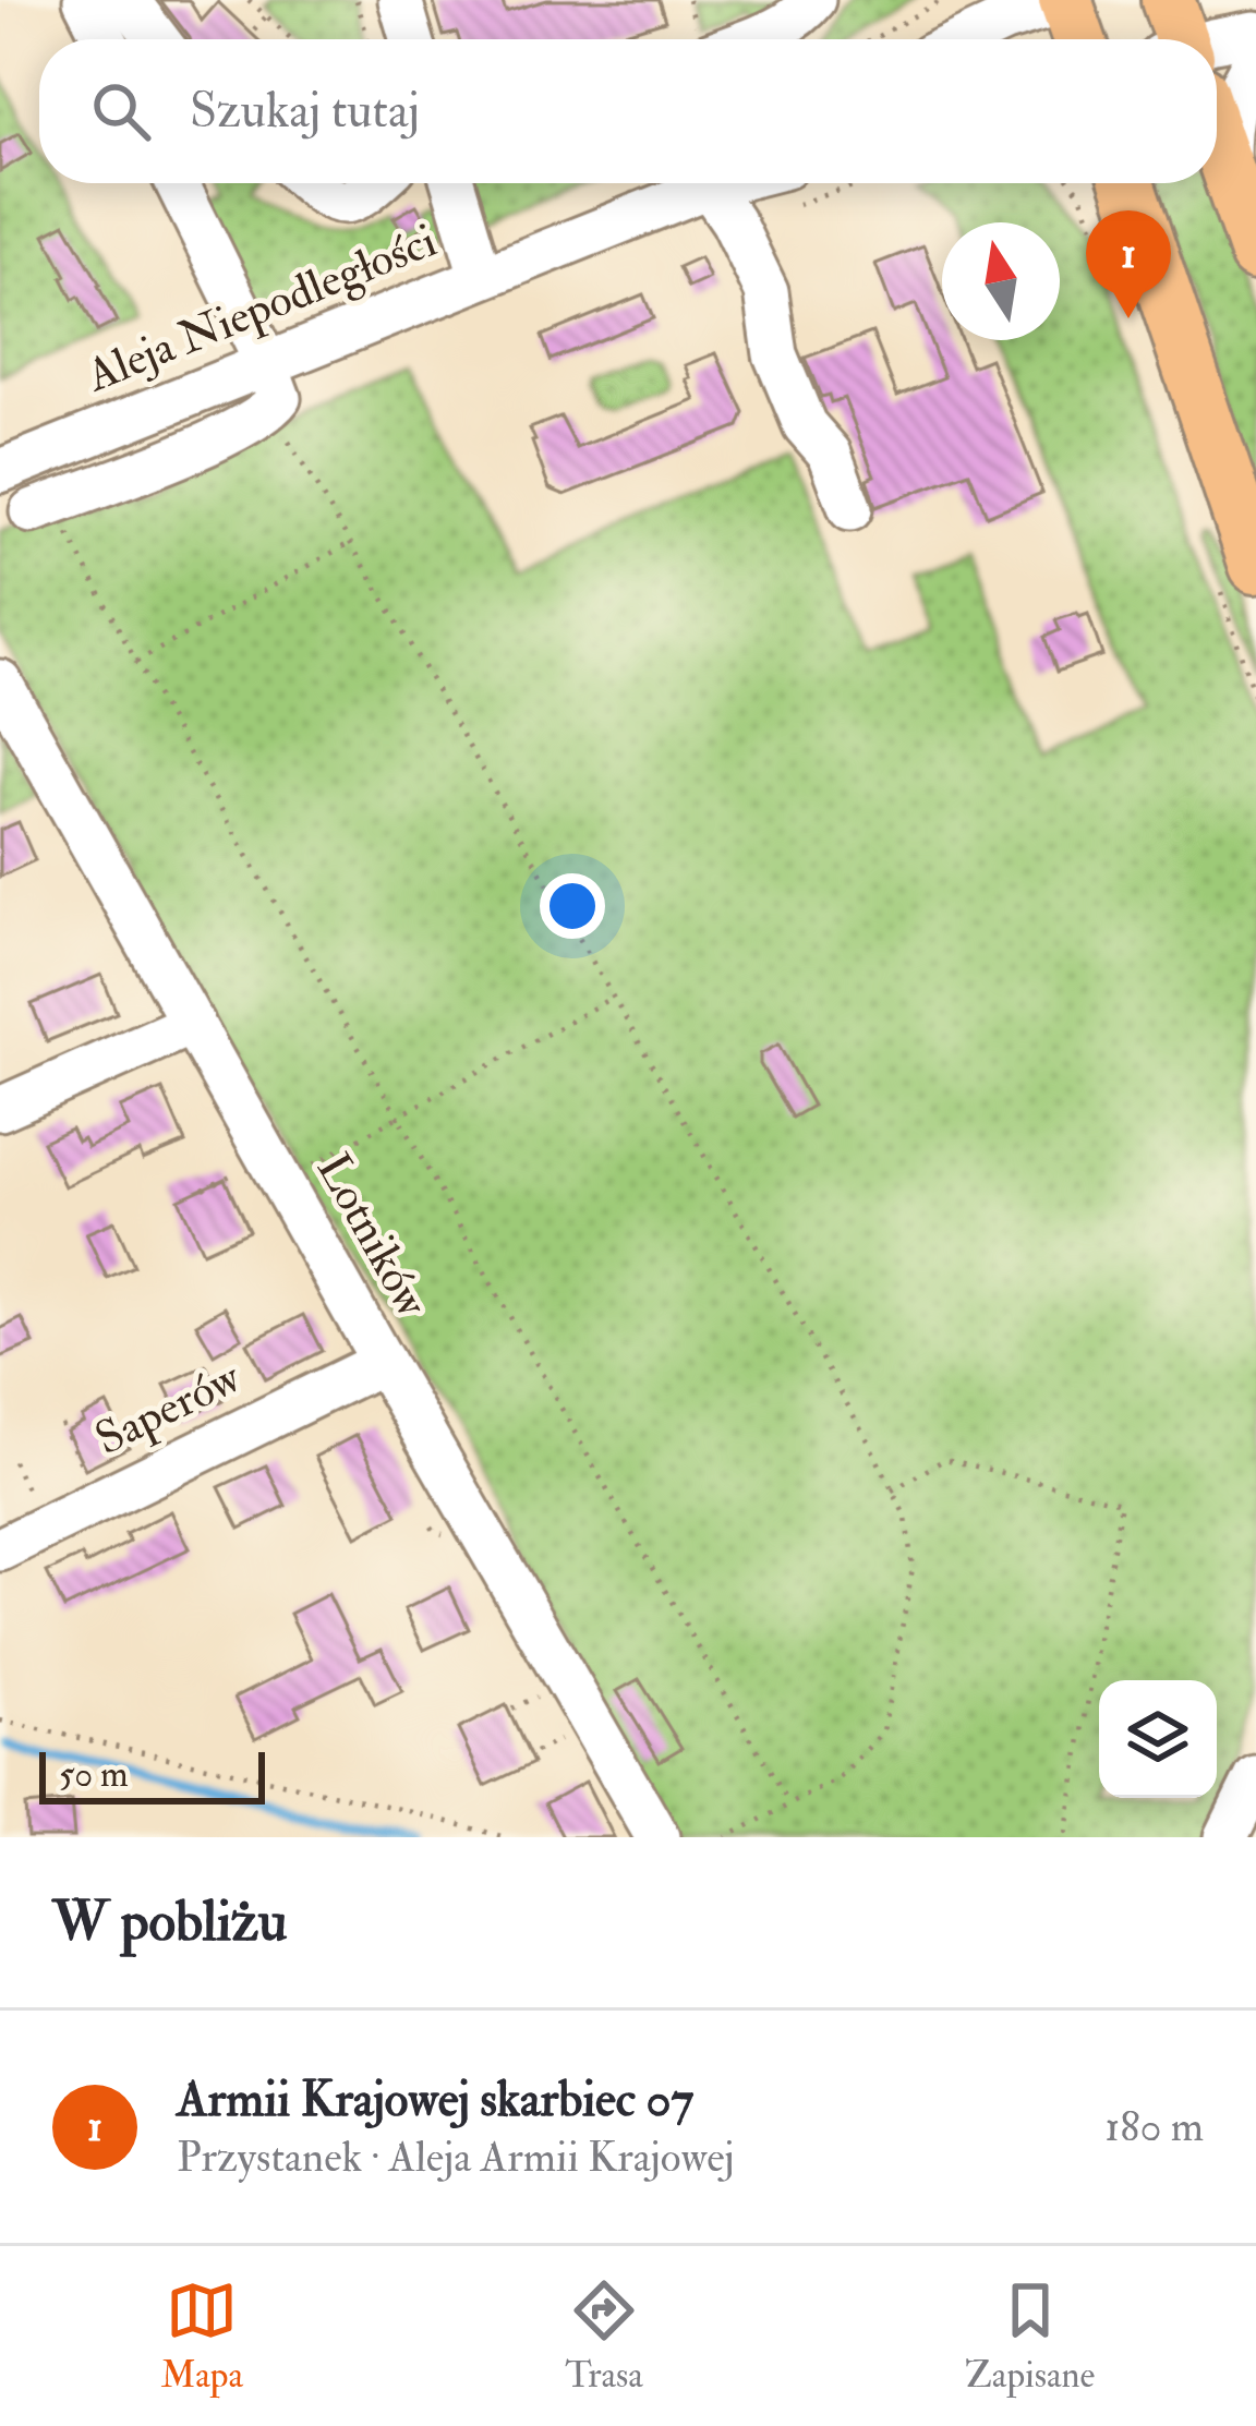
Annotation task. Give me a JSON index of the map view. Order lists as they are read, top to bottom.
{
  "streets": {
    "street": ["Aleja Niepodległości", "Lotników", "Saperów"]
  },
  "crossings": [
    ["Lotników", "Saperów"]
  ],
  "scale_bar": "50 m",
  "north": "top",
  "page": {
    "search": "Szukaj tutaj",
    "pins": "1",
    "scale": "50 m",
    "heading": "W pobliżu",
    "list": [
      {
        "mark": "1",
        "name": "Armii Krajowej skarbiec 07",
        "note": "Przystanek · Aleja Armii Krajowej",
        "value": "180 m"
      }
    ],
    "nav": ["Mapa", "Trasa", "Zapisane"]
  }
}
